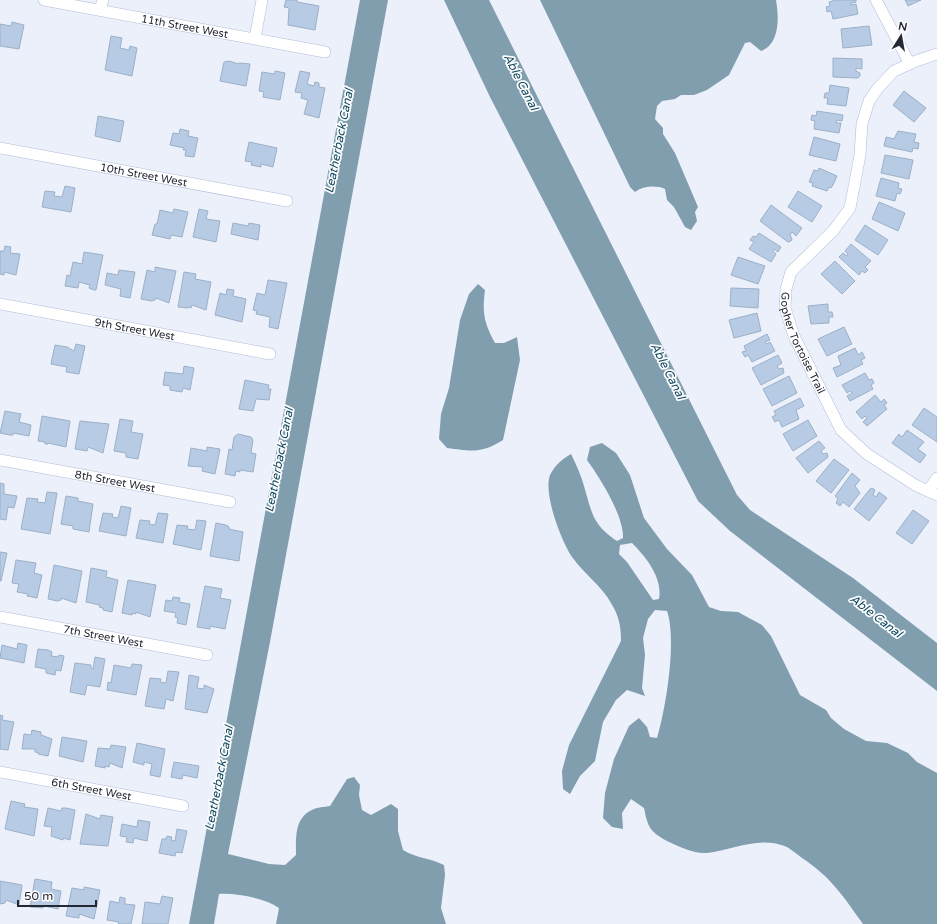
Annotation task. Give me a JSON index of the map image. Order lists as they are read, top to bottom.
{
  "streets": {
    "street": [
      "11th Street West",
      "10th Street West",
      "9th Street West",
      "Gopher Tortoise Trail",
      "8th Street West",
      "7th Street West",
      "6th Street West"
    ]
  },
  "water": ["Able Canal", "Leatherback Canal"],
  "scale_bar": "50 m",
  "north": "top"
}
